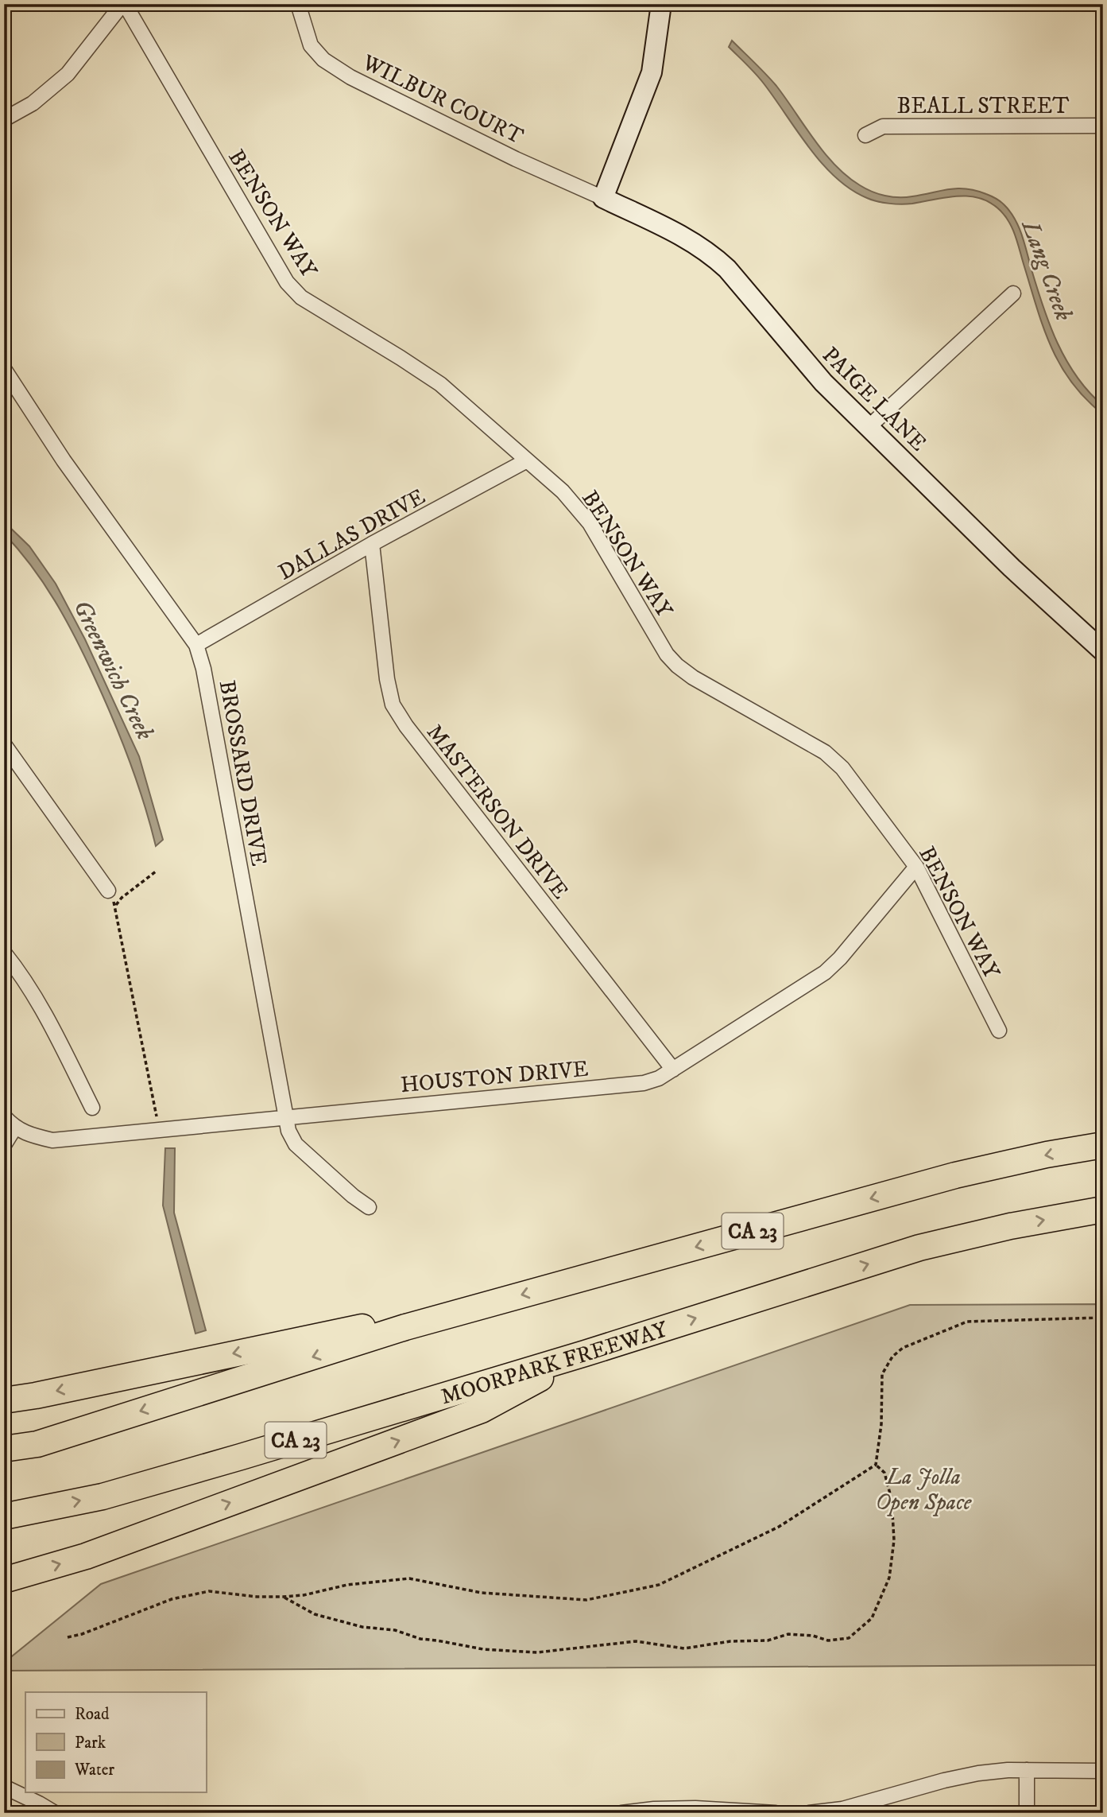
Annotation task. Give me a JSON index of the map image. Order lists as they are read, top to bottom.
{
  "streets": {
    "highway": ["CA 23", "MOORPARK FREEWAY"],
    "street": [
      "WILBUR COURT",
      "BEALL STREET",
      "BENSON WAY",
      "PAIGE LANE",
      "DALLAS DRIVE",
      "BROSSARD DRIVE",
      "MASTERSON DRIVE",
      "HOUSTON DRIVE"
    ]
  },
  "crossings": [
    ["WILBUR COURT", "PAIGE LANE"],
    ["BENSON WAY", "DALLAS DRIVE"],
    ["BENSON WAY", "HOUSTON DRIVE"],
    ["DALLAS DRIVE", "BROSSARD DRIVE"],
    ["DALLAS DRIVE", "MASTERSON DRIVE"],
    ["BROSSARD DRIVE", "HOUSTON DRIVE"],
    ["MASTERSON DRIVE", "HOUSTON DRIVE"]
  ],
  "water": ["Lang Creek", "Greenwich Creek"],
  "parks": ["La Jolla Open Space"],
  "legend": ["Road", "Park", "Water"]
}
